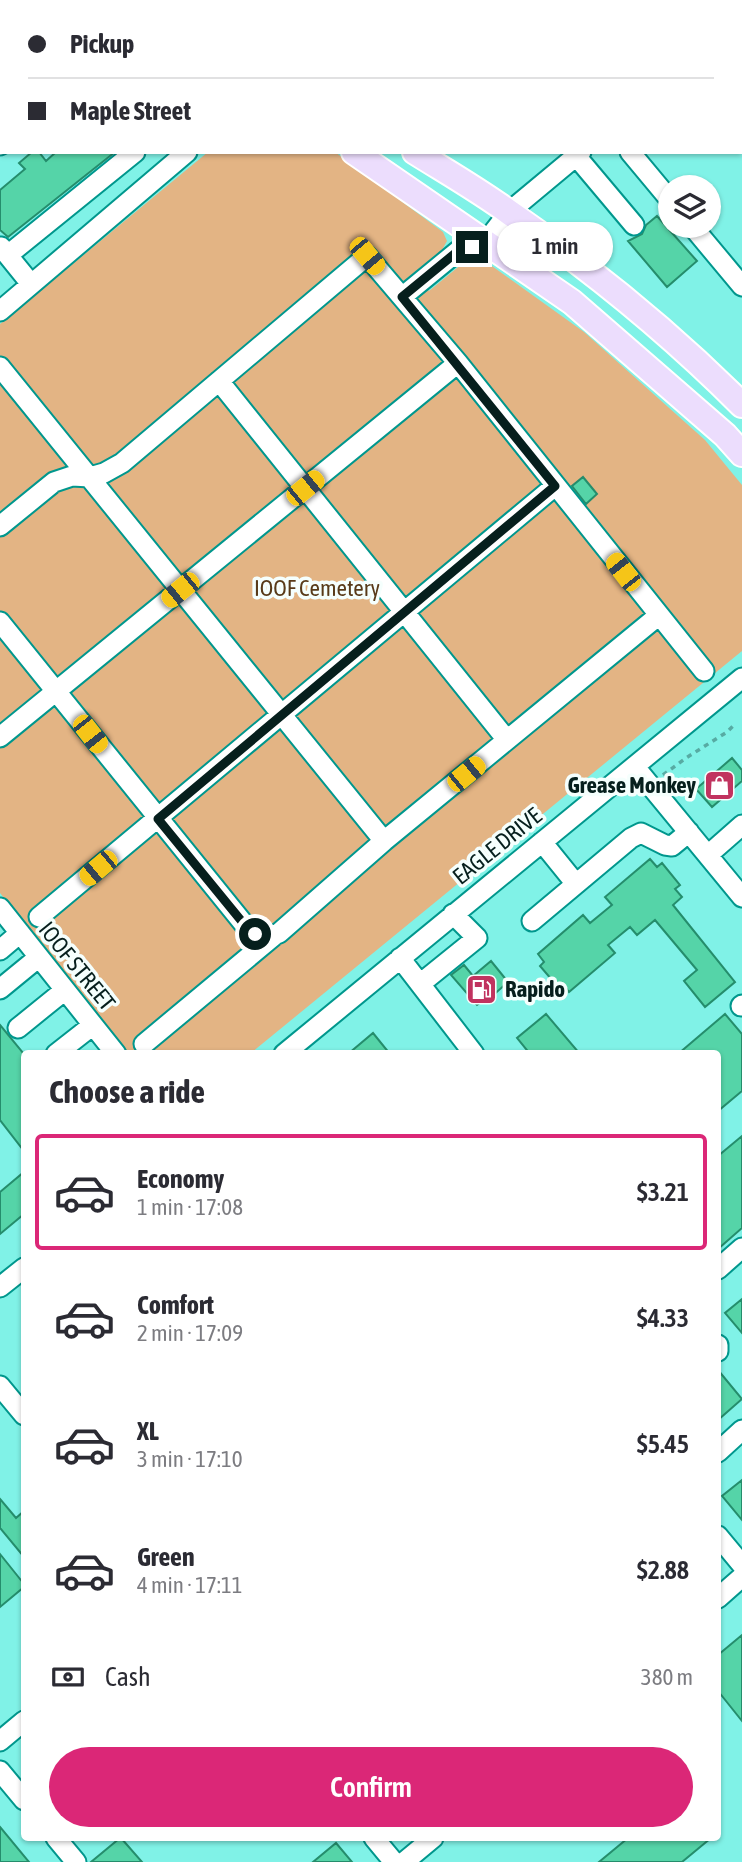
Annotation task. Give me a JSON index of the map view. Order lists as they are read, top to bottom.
{
  "streets": {
    "street": ["EAGLE DRIVE", "IOOF STREET"]
  },
  "parks": ["IOOF Cemetery"],
  "places": {
    "shop": ["Grease Monkey"],
    "fuel station": ["Rapido"]
  },
  "page": {
    "banner": ["Pickup", "Maple Street"],
    "bubble": "1 min",
    "heading": "Choose a ride",
    "list": [
      {
        "name": "Economy",
        "note": "1 min · 17:08",
        "value": "$3.21"
      },
      {
        "name": "Comfort",
        "note": "2 min · 17:09",
        "value": "$4.33"
      },
      {
        "name": "XL",
        "note": "3 min · 17:10",
        "value": "$5.45"
      },
      {
        "name": "Green",
        "note": "4 min · 17:11",
        "value": "$2.88"
      }
    ],
    "pay": ["Cash", "380 m"],
    "buttons": "Confirm"
  }
}
